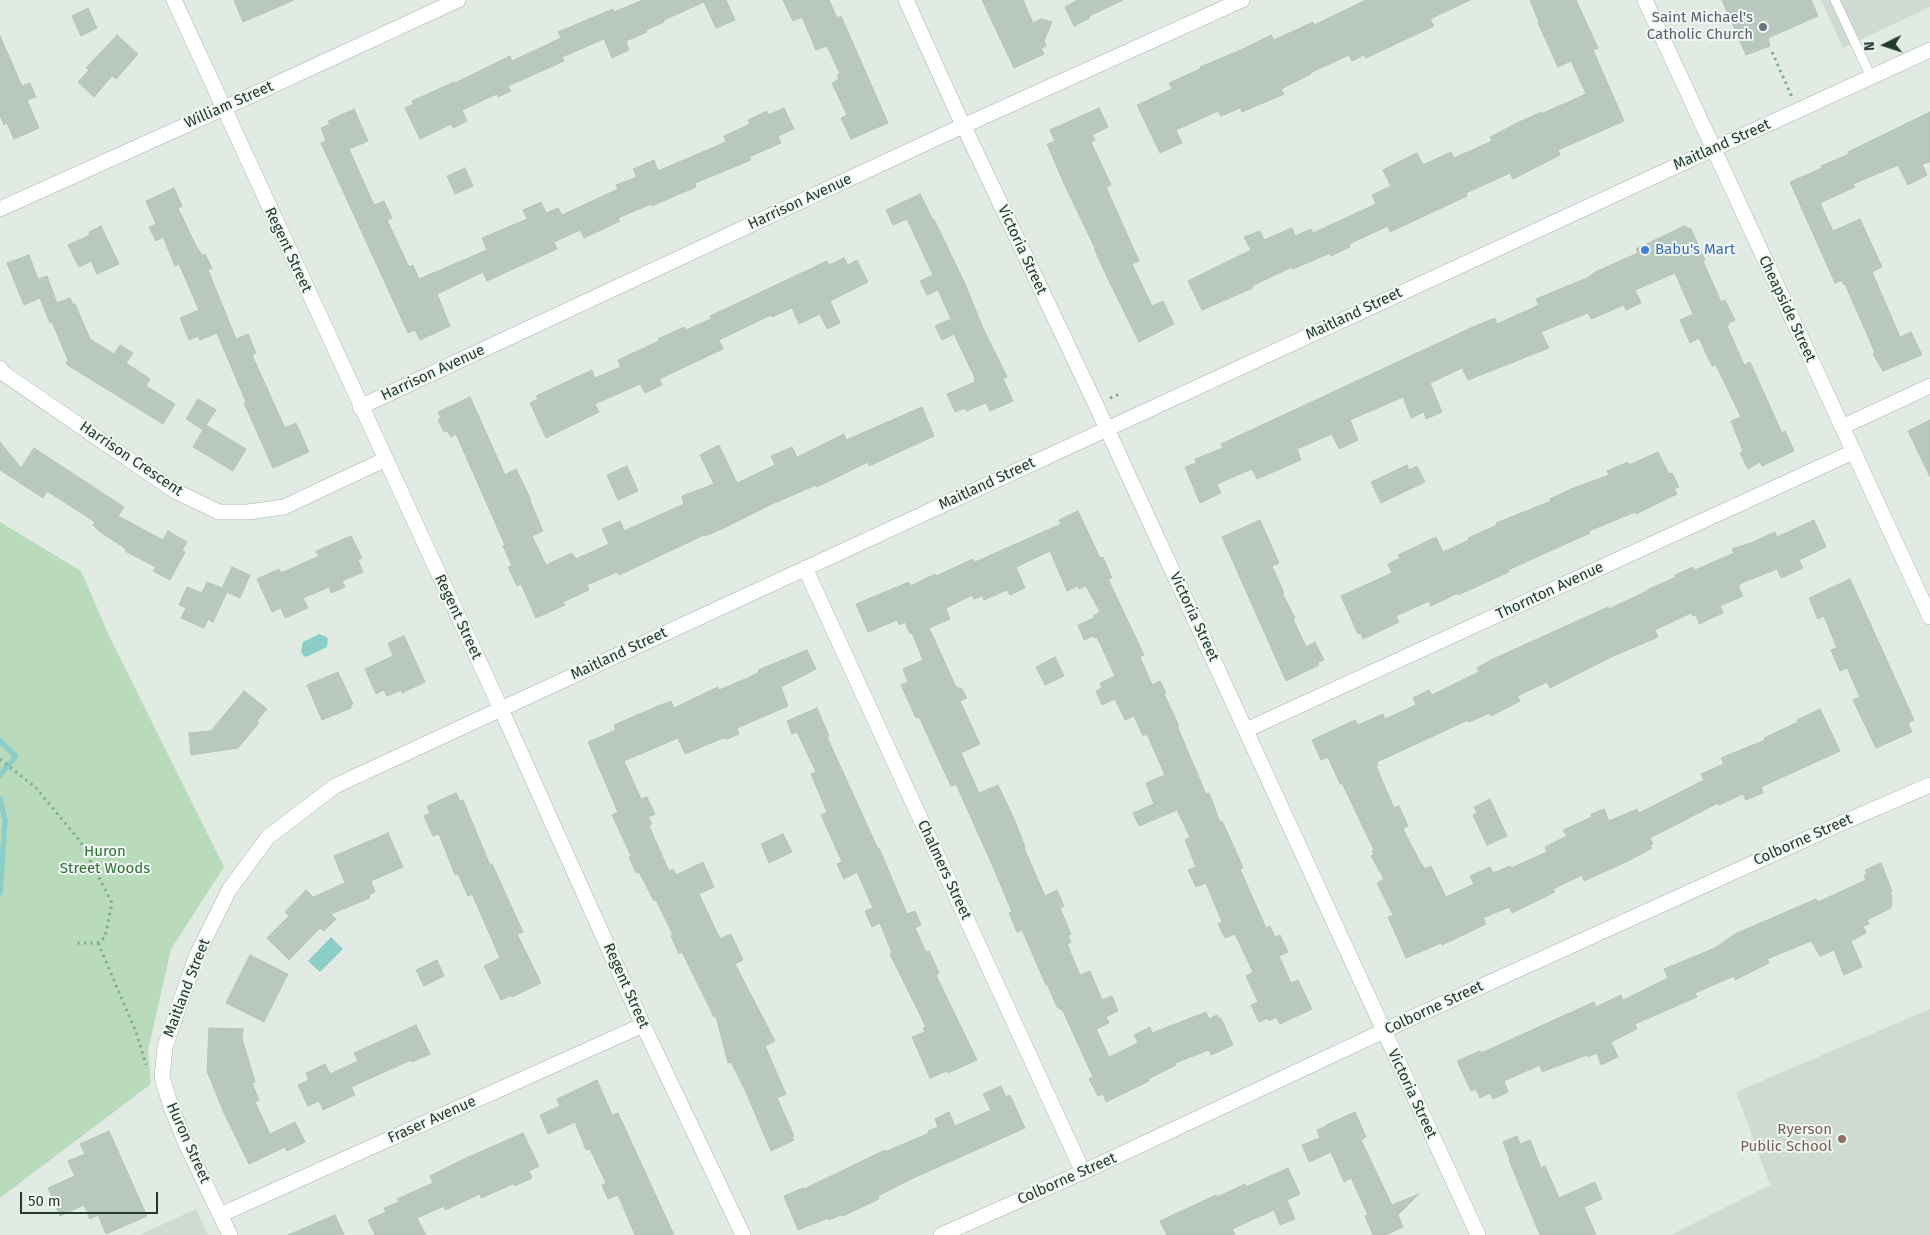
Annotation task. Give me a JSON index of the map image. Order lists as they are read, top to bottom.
{
  "streets": {
    "street": [
      "William Street",
      "Maitland Street",
      "Harrison Avenue",
      "Regent Street",
      "Victoria Street",
      "Cheapside Street",
      "Harrison Crescent",
      "Thornton Avenue",
      "Colborne Street",
      "Chalmers Street",
      "Fraser Avenue",
      "Huron Street"
    ]
  },
  "crossings": [
    ["William Street", "Regent Street"],
    ["Maitland Street", "Regent Street"],
    ["Maitland Street", "Victoria Street"],
    ["Maitland Street", "Cheapside Street"],
    ["Maitland Street", "Chalmers Street"],
    ["Maitland Street", "Huron Street"],
    ["Harrison Avenue", "Regent Street"],
    ["Harrison Avenue", "Victoria Street"],
    ["Regent Street", "Harrison Crescent"],
    ["Regent Street", "Fraser Avenue"],
    ["Victoria Street", "Thornton Avenue"],
    ["Victoria Street", "Colborne Street"],
    ["Cheapside Street", "Thornton Avenue"],
    ["Colborne Street", "Chalmers Street"],
    ["Fraser Avenue", "Huron Street"]
  ],
  "parks": ["Huron Street Woods"],
  "places": ["Saint Michael's Catholic Church", "Babu's Mart", "Ryerson Public School"],
  "scale_bar": "50 m",
  "north": "left"
}
